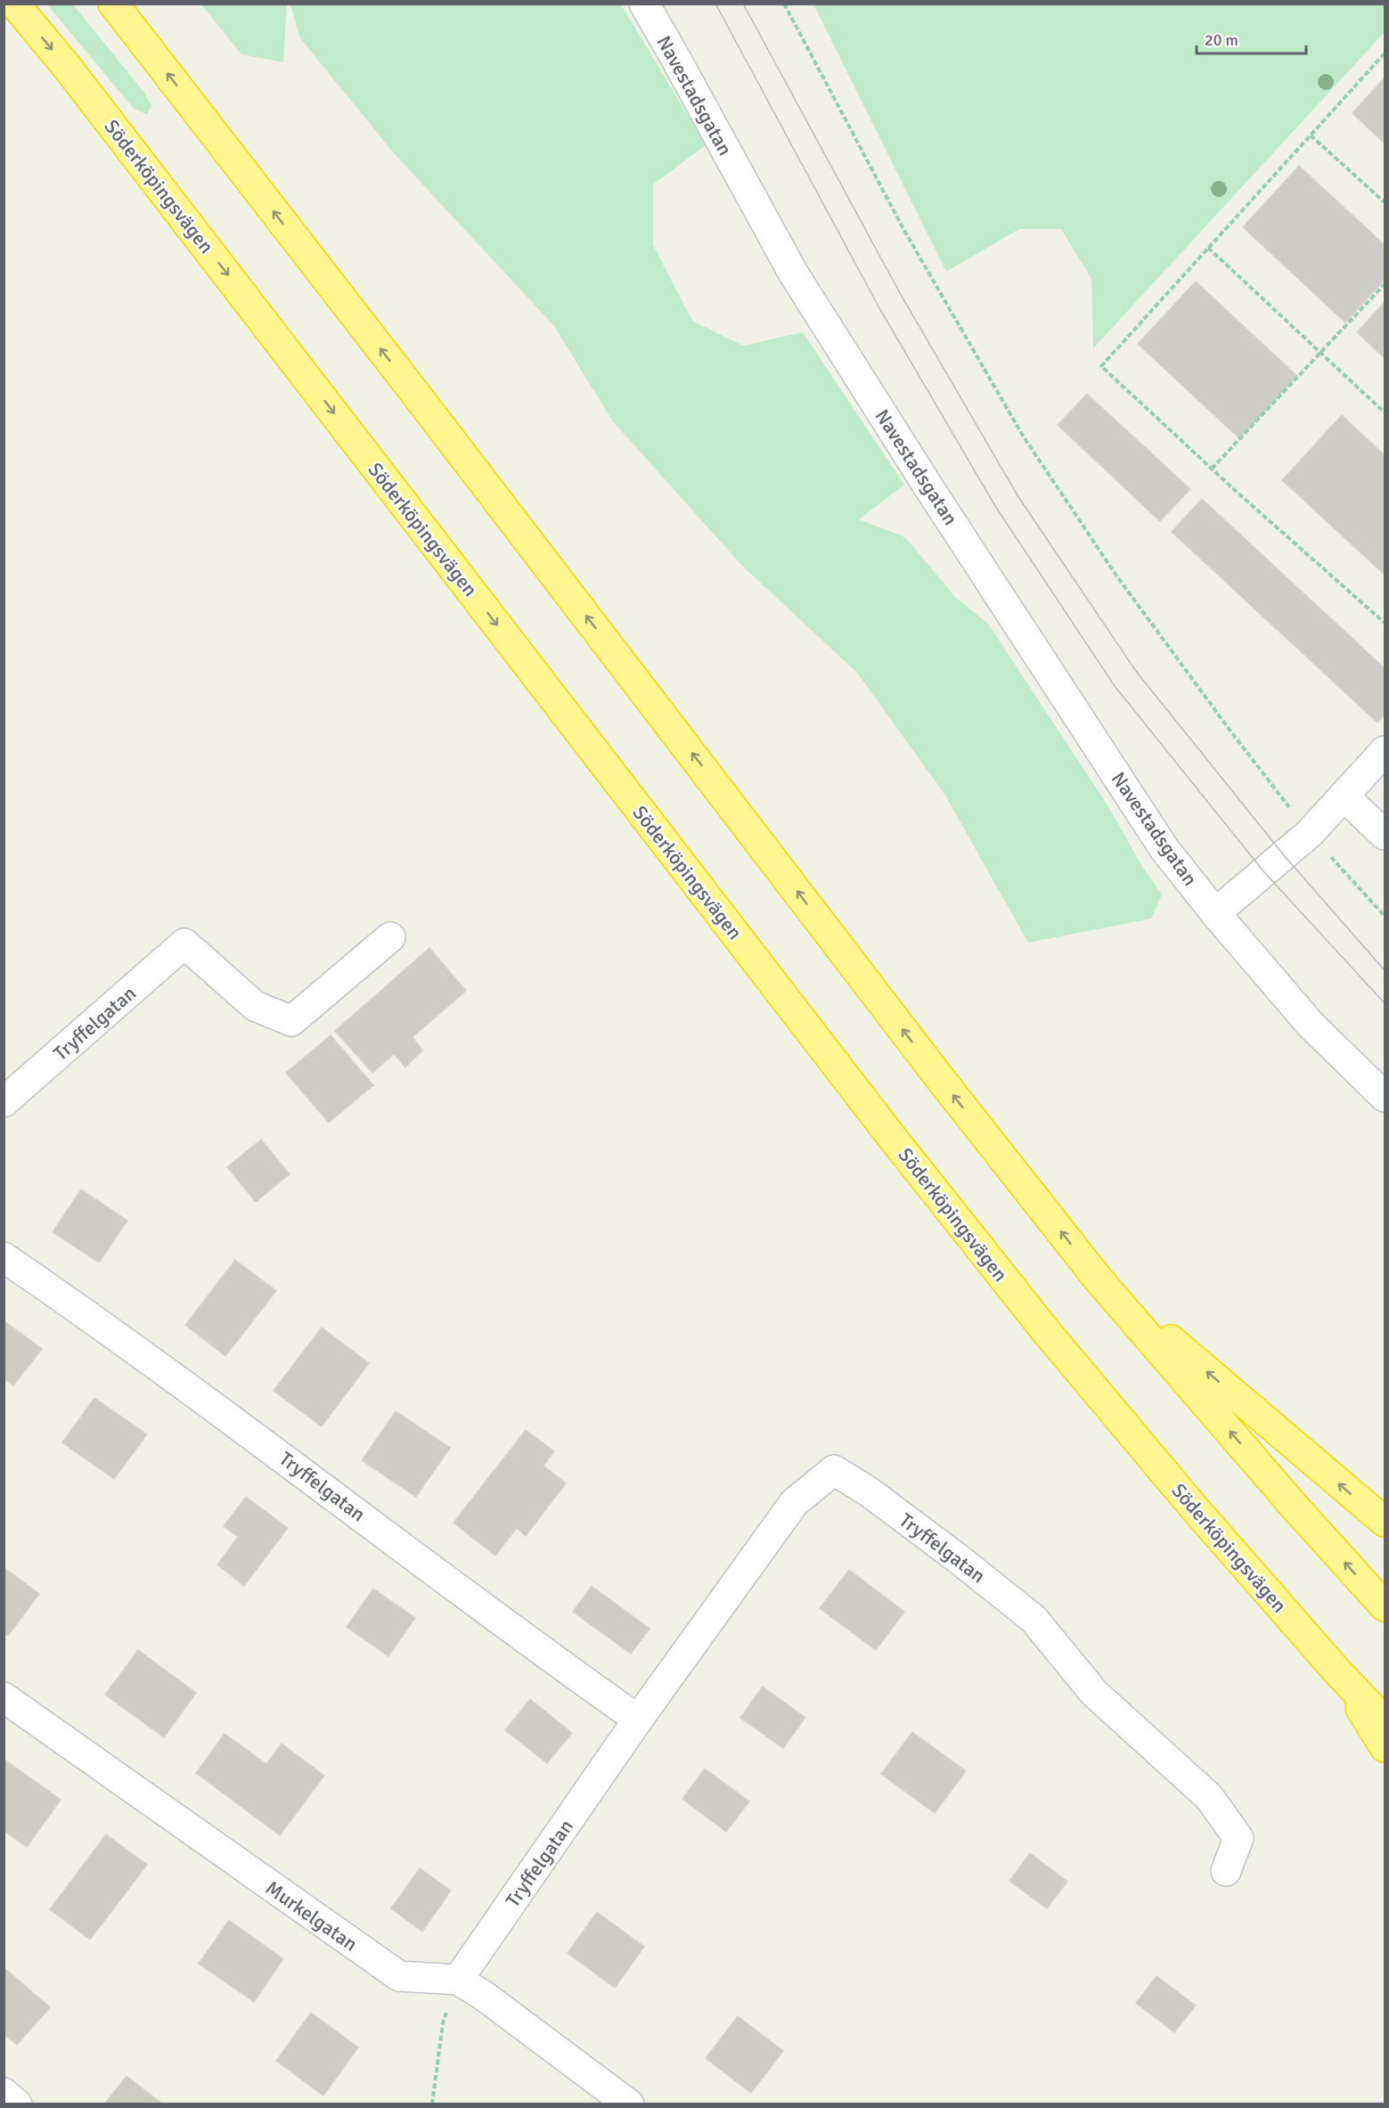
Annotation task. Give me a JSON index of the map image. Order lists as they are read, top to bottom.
{
  "streets": {
    "highway": ["Söderköpingsvägen"],
    "street": ["Navestadsgatan", "Tryffelgatan", "Murkelgatan"]
  },
  "crossings": [
    ["Tryffelgatan", "Murkelgatan"]
  ],
  "scale_bar": "20 m"
}
